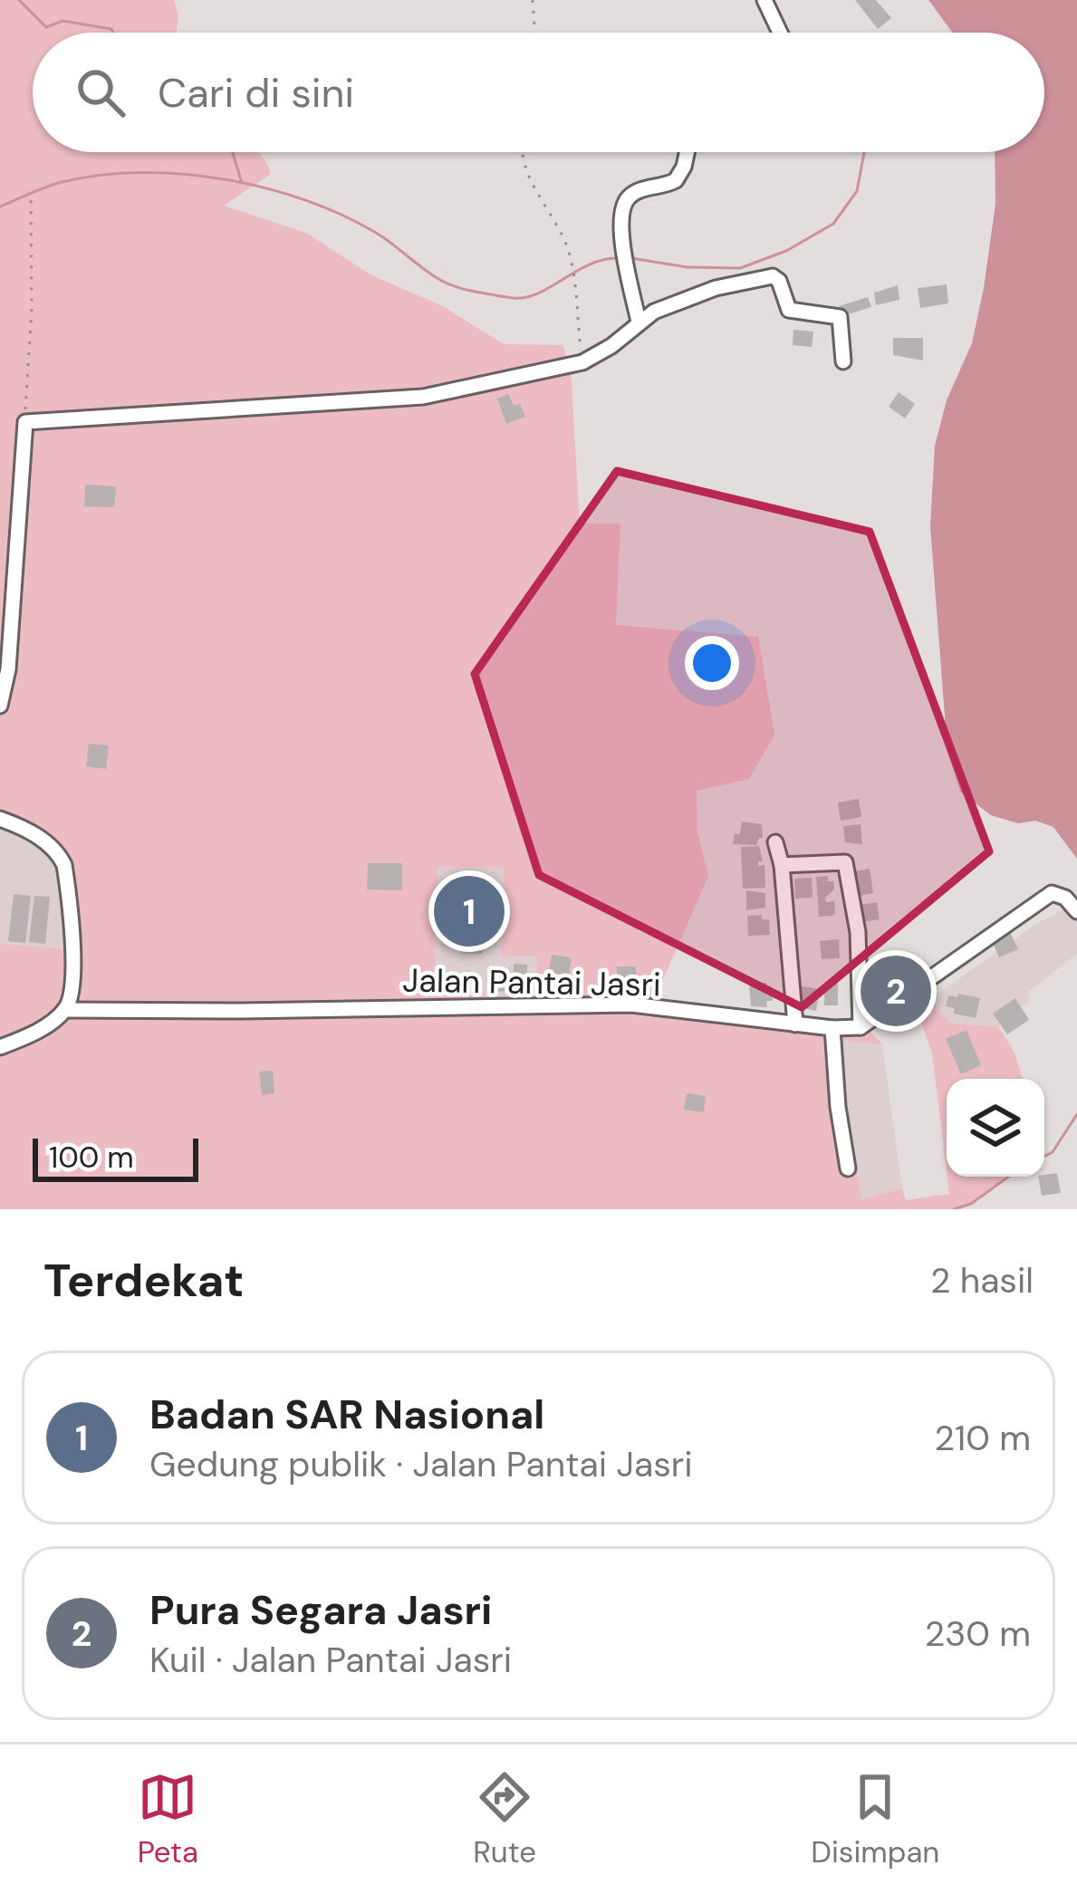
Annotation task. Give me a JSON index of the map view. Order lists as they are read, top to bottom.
{
  "streets": {
    "street": ["Jalan Pantai Jasri"]
  },
  "scale_bar": "100 m",
  "page": {
    "search": "Cari di sini",
    "pins": ["1", "2"],
    "scale": "100 m",
    "heading": ["Terdekat", "2 hasil"],
    "list": [
      {
        "mark": "1",
        "name": "Badan SAR Nasional",
        "note": "Gedung publik · Jalan Pantai Jasri",
        "value": "210 m"
      },
      {
        "mark": "2",
        "name": "Pura Segara Jasri",
        "note": "Kuil · Jalan Pantai Jasri",
        "value": "230 m"
      }
    ],
    "nav": ["Peta", "Rute", "Disimpan"]
  }
}
